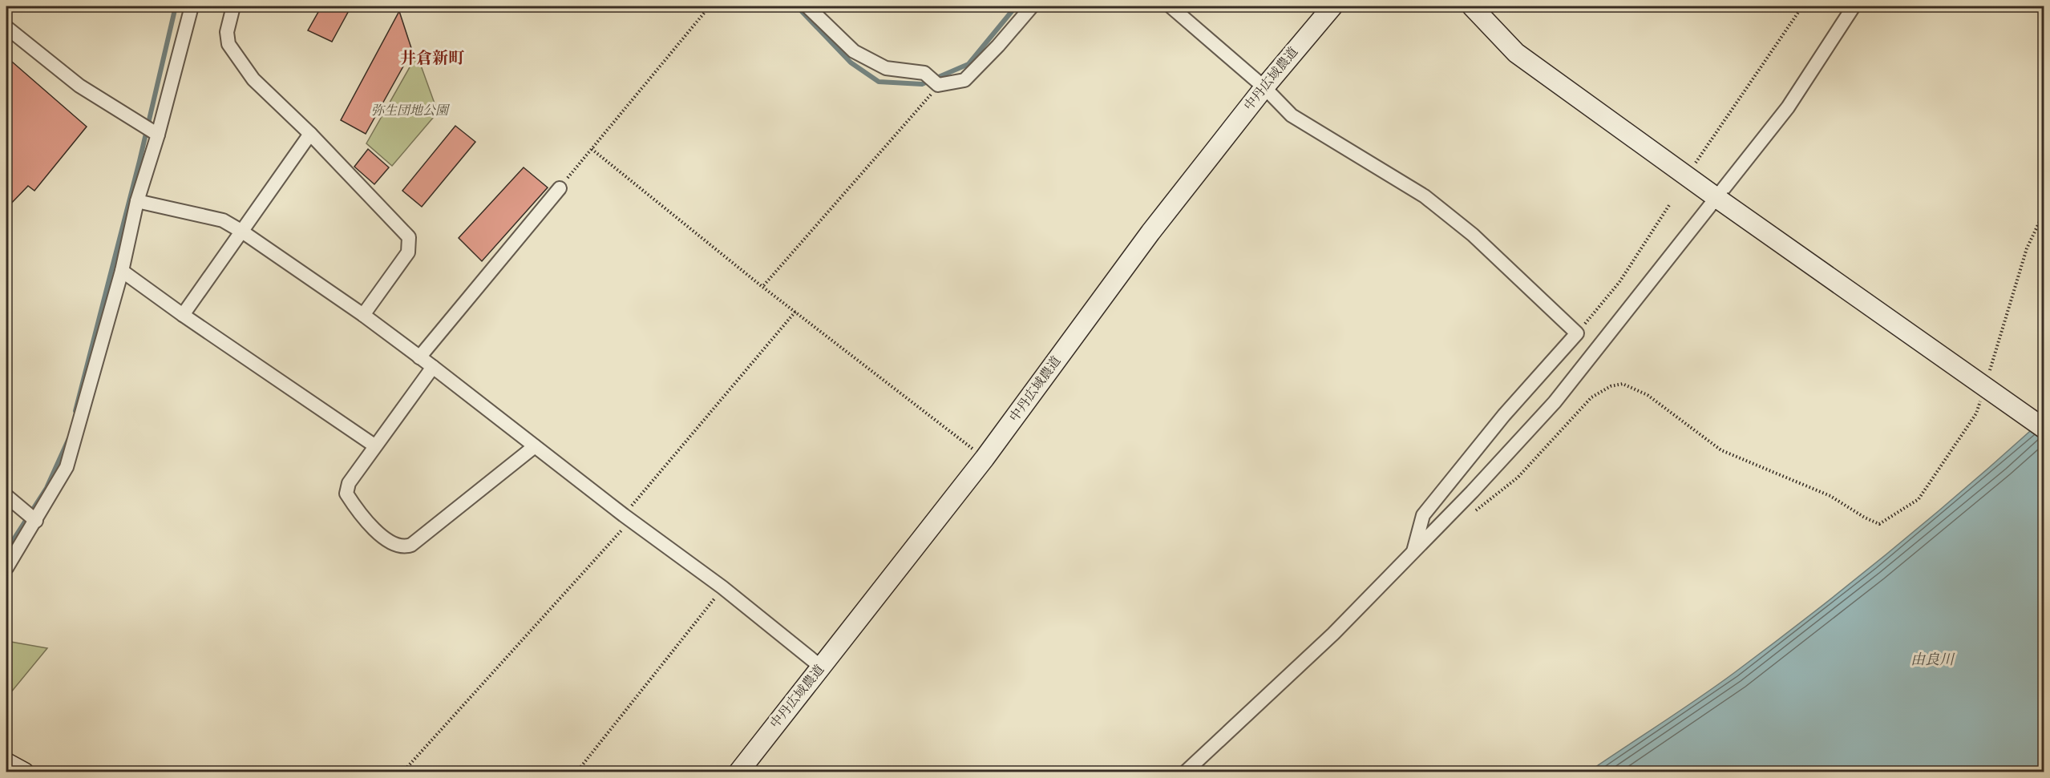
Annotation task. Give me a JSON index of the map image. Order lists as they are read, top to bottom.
{
  "streets": {
    "street": ["中丹広域農道"]
  },
  "districts": ["井倉新町"],
  "water": ["由良川"],
  "parks": ["弥生団地公園"]
}
